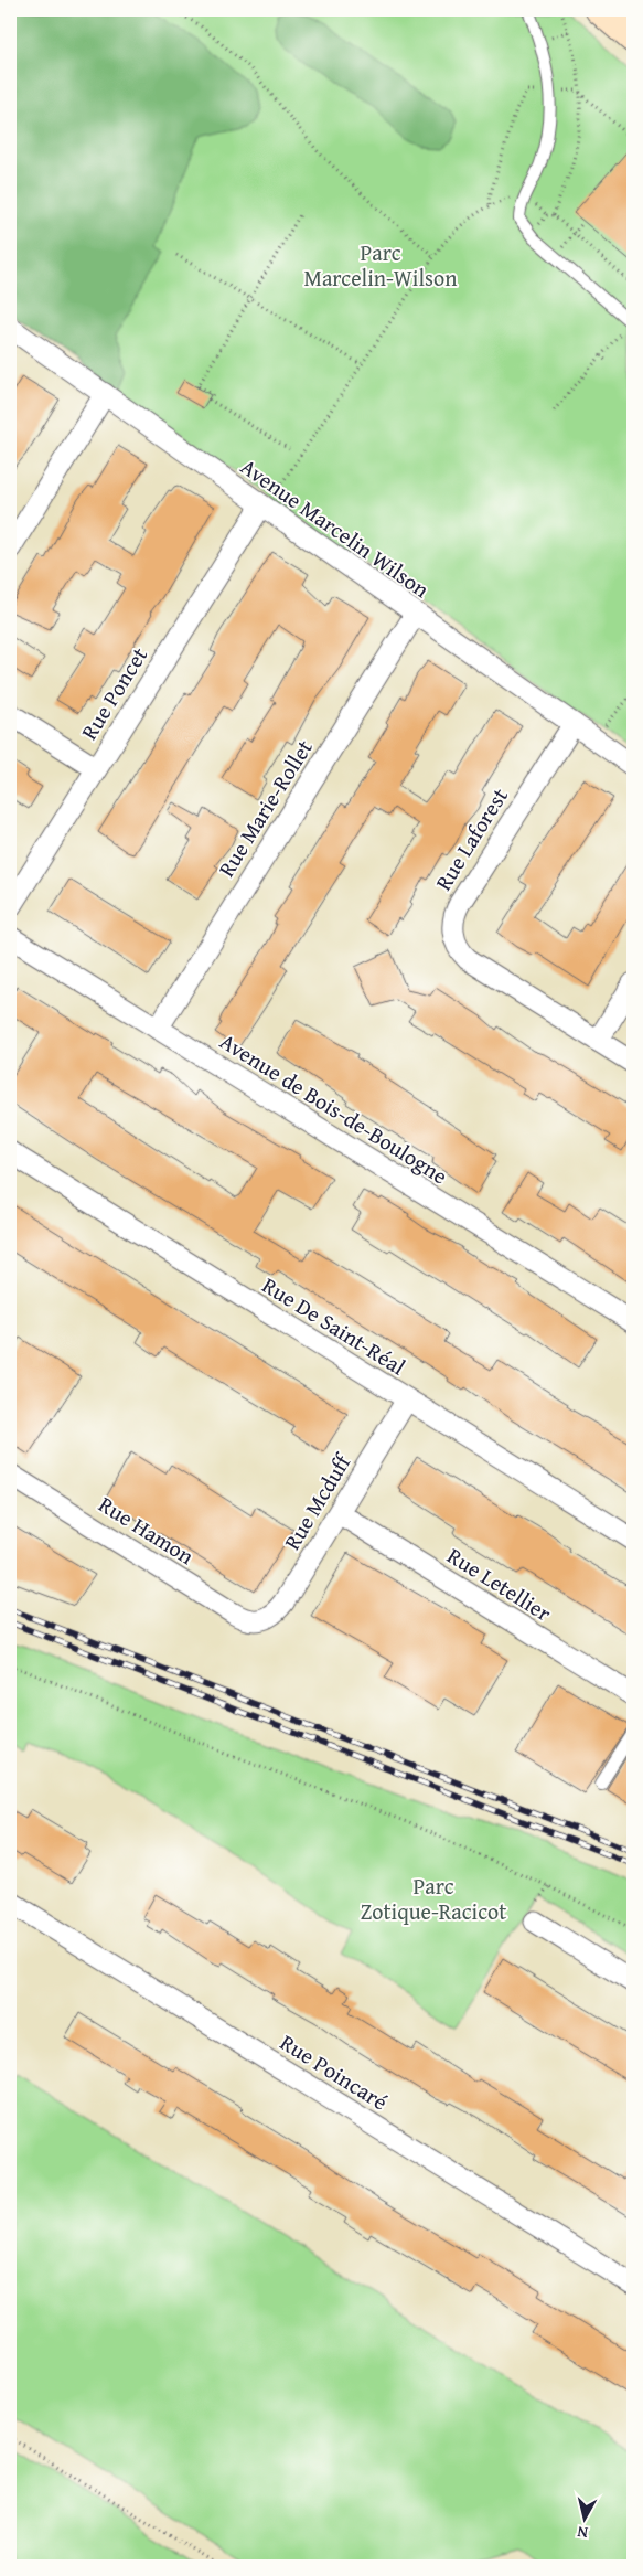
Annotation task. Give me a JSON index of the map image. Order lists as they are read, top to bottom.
{
  "streets": {
    "street": [
      "Avenue Marcelin Wilson",
      "Rue Poncet",
      "Rue Marie-Rollet",
      "Rue Laforest",
      "Avenue de Bois-de-Boulogne",
      "Rue De Saint-Réal",
      "Rue Mcduff",
      "Rue Hamon",
      "Rue Letellier",
      "Rue Poincaré"
    ]
  },
  "crossings": [
    ["Avenue Marcelin Wilson", "Rue Poncet"],
    ["Avenue Marcelin Wilson", "Rue Marie-Rollet"],
    ["Avenue Marcelin Wilson", "Rue Laforest"],
    ["Rue Marie-Rollet", "Avenue de Bois-de-Boulogne"],
    ["Rue De Saint-Réal", "Rue Mcduff"],
    ["Rue Mcduff", "Rue Hamon"],
    ["Rue Mcduff", "Rue Letellier"]
  ],
  "parks": ["Parc Marcelin-Wilson", "Parc Zotique-Racicot"],
  "north": "bottom"
}
